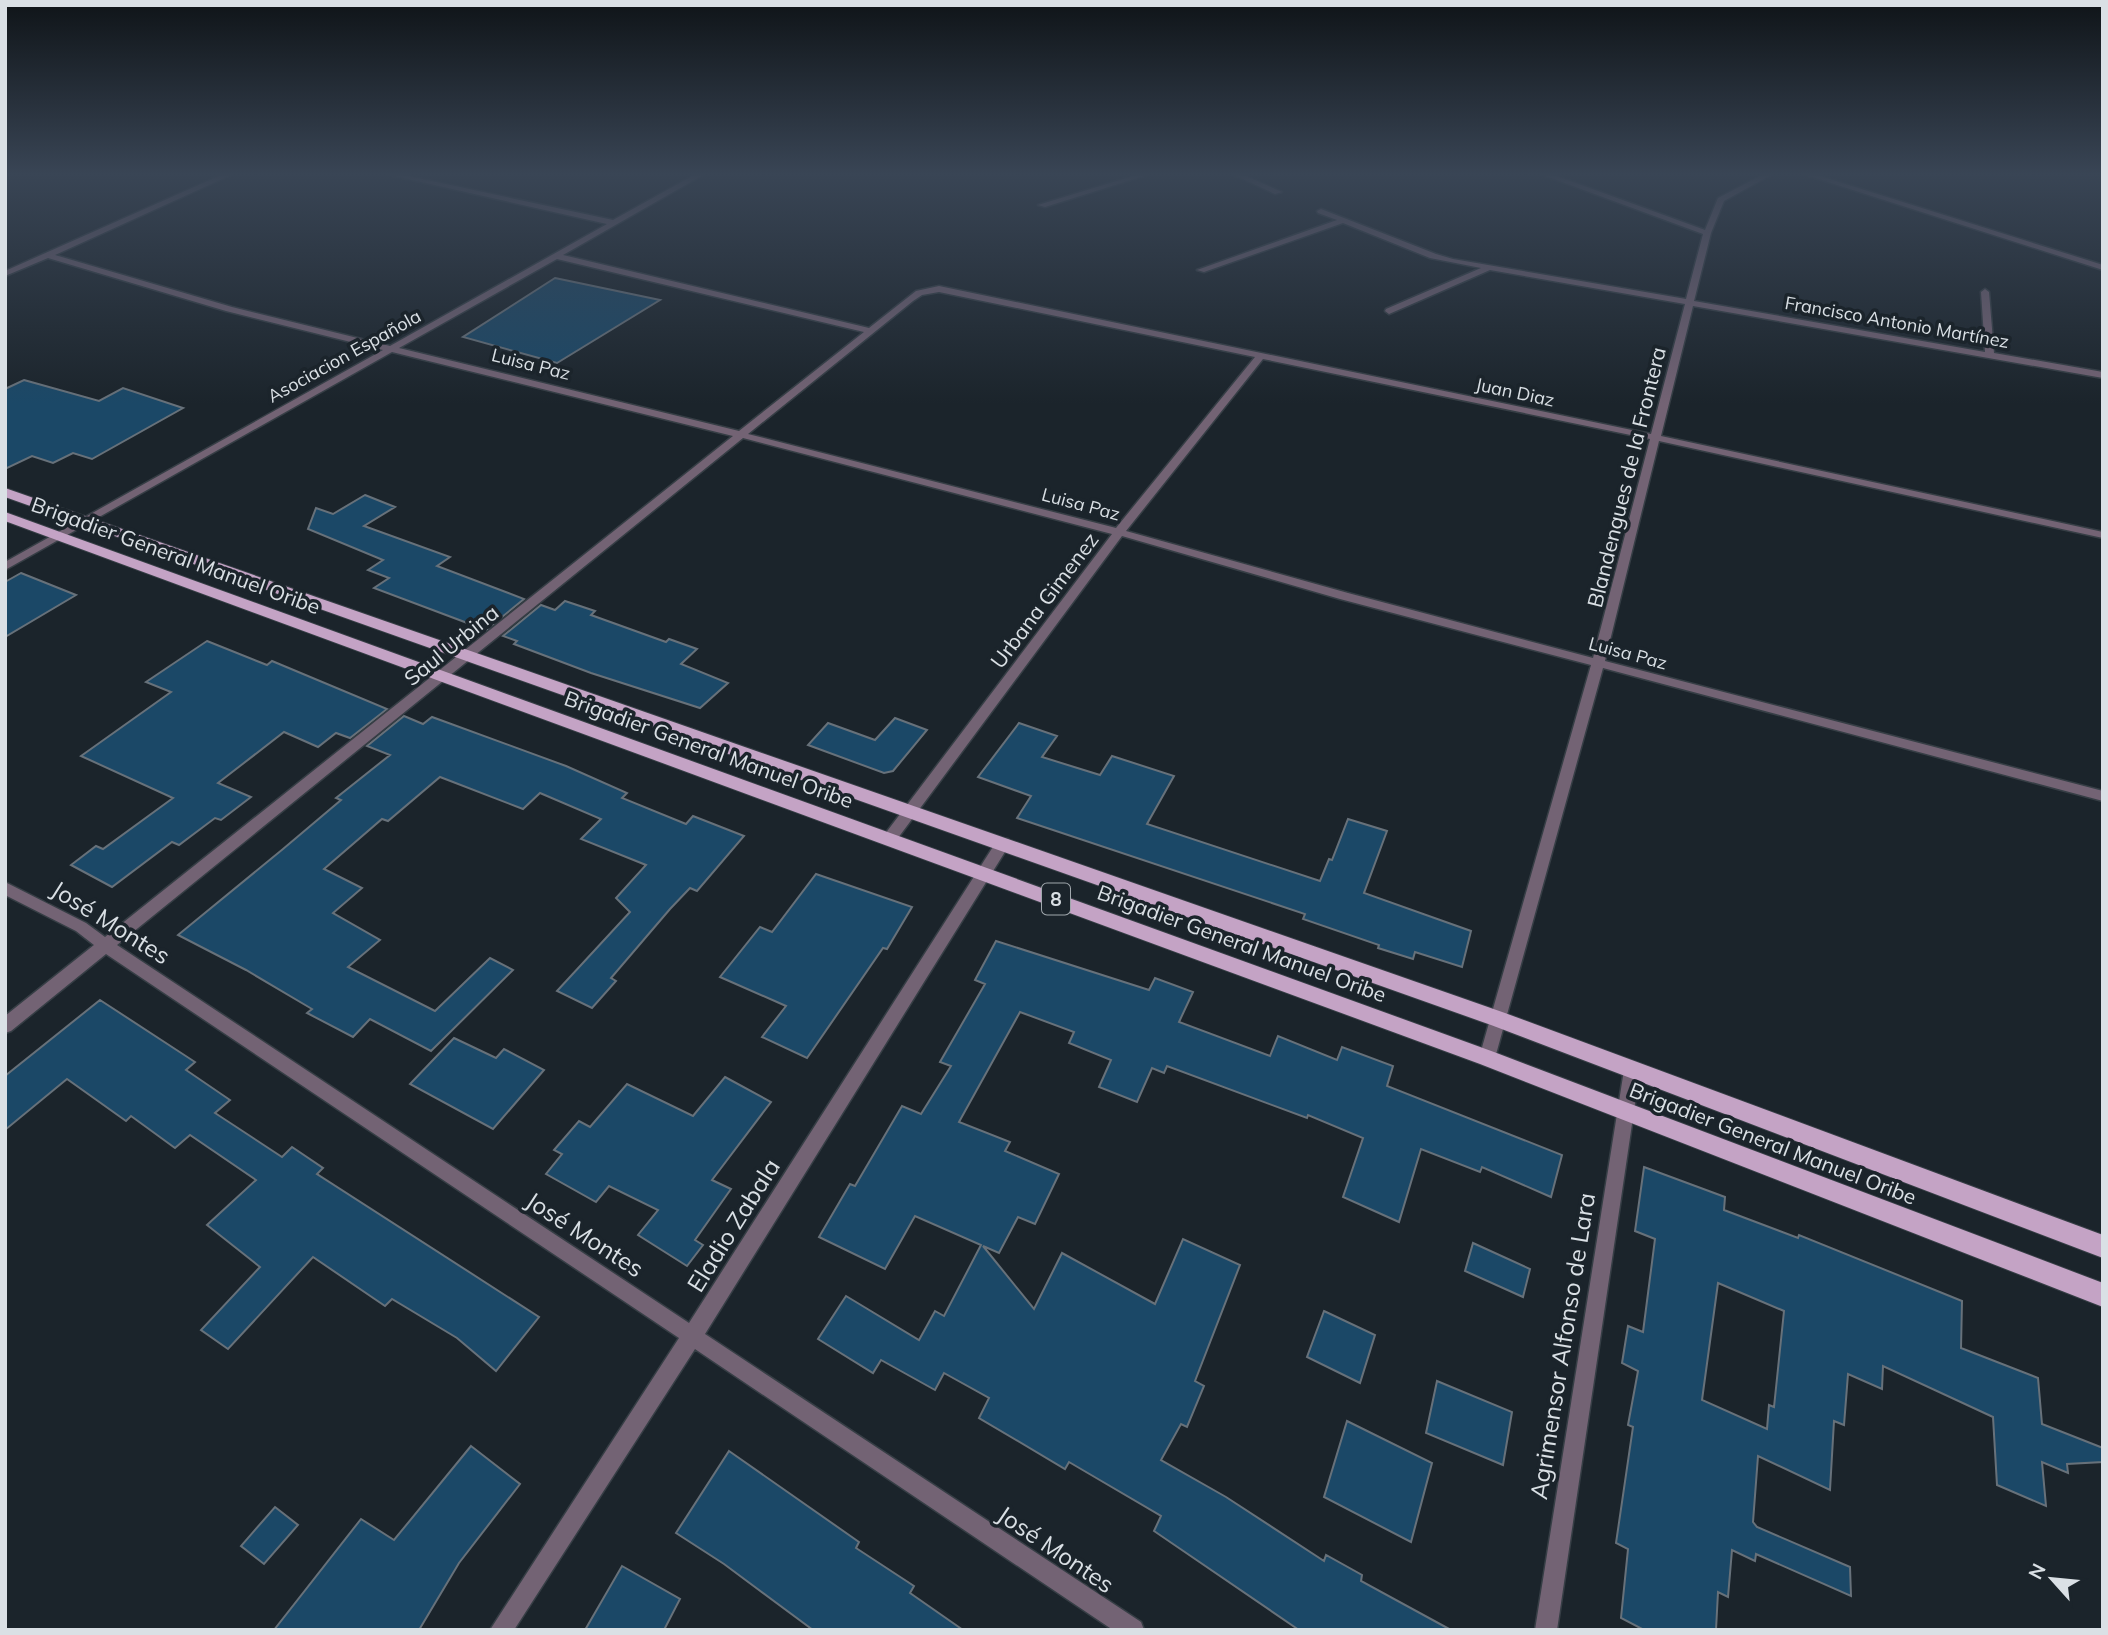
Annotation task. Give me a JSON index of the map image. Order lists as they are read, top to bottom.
{
  "streets": {
    "main road": ["Brigadier General Manuel Oribe", "8"],
    "street": [
      "Francisco Antonio Martínez",
      "Asociacion Española",
      "Luisa Paz",
      "Juan Diaz",
      "Blandengues de la Frontera",
      "Urbana Gimenez",
      "Saul Urbina",
      "José Montes",
      "Eladio Zabala",
      "Agrimensor Alfonso de Lara"
    ]
  },
  "crossings": [
    ["Francisco Antonio Martínez", "Blandengues de la Frontera"],
    ["Asociacion Española", "Luisa Paz"],
    ["Asociacion Española", "Brigadier General Manuel Oribe"],
    ["Luisa Paz", "Blandengues de la Frontera"],
    ["Luisa Paz", "Urbana Gimenez"],
    ["Luisa Paz", "Saul Urbina"],
    ["Juan Diaz", "Blandengues de la Frontera"],
    ["Juan Diaz", "Urbana Gimenez"],
    ["Juan Diaz", "Saul Urbina"],
    ["Blandengues de la Frontera", "Brigadier General Manuel Oribe"],
    ["Brigadier General Manuel Oribe", "Urbana Gimenez"],
    ["Brigadier General Manuel Oribe", "Saul Urbina"],
    ["Brigadier General Manuel Oribe", "Eladio Zabala"],
    ["Brigadier General Manuel Oribe", "Agrimensor Alfonso de Lara"],
    ["Saul Urbina", "José Montes"],
    ["José Montes", "Eladio Zabala"]
  ],
  "north": "top left"
}
